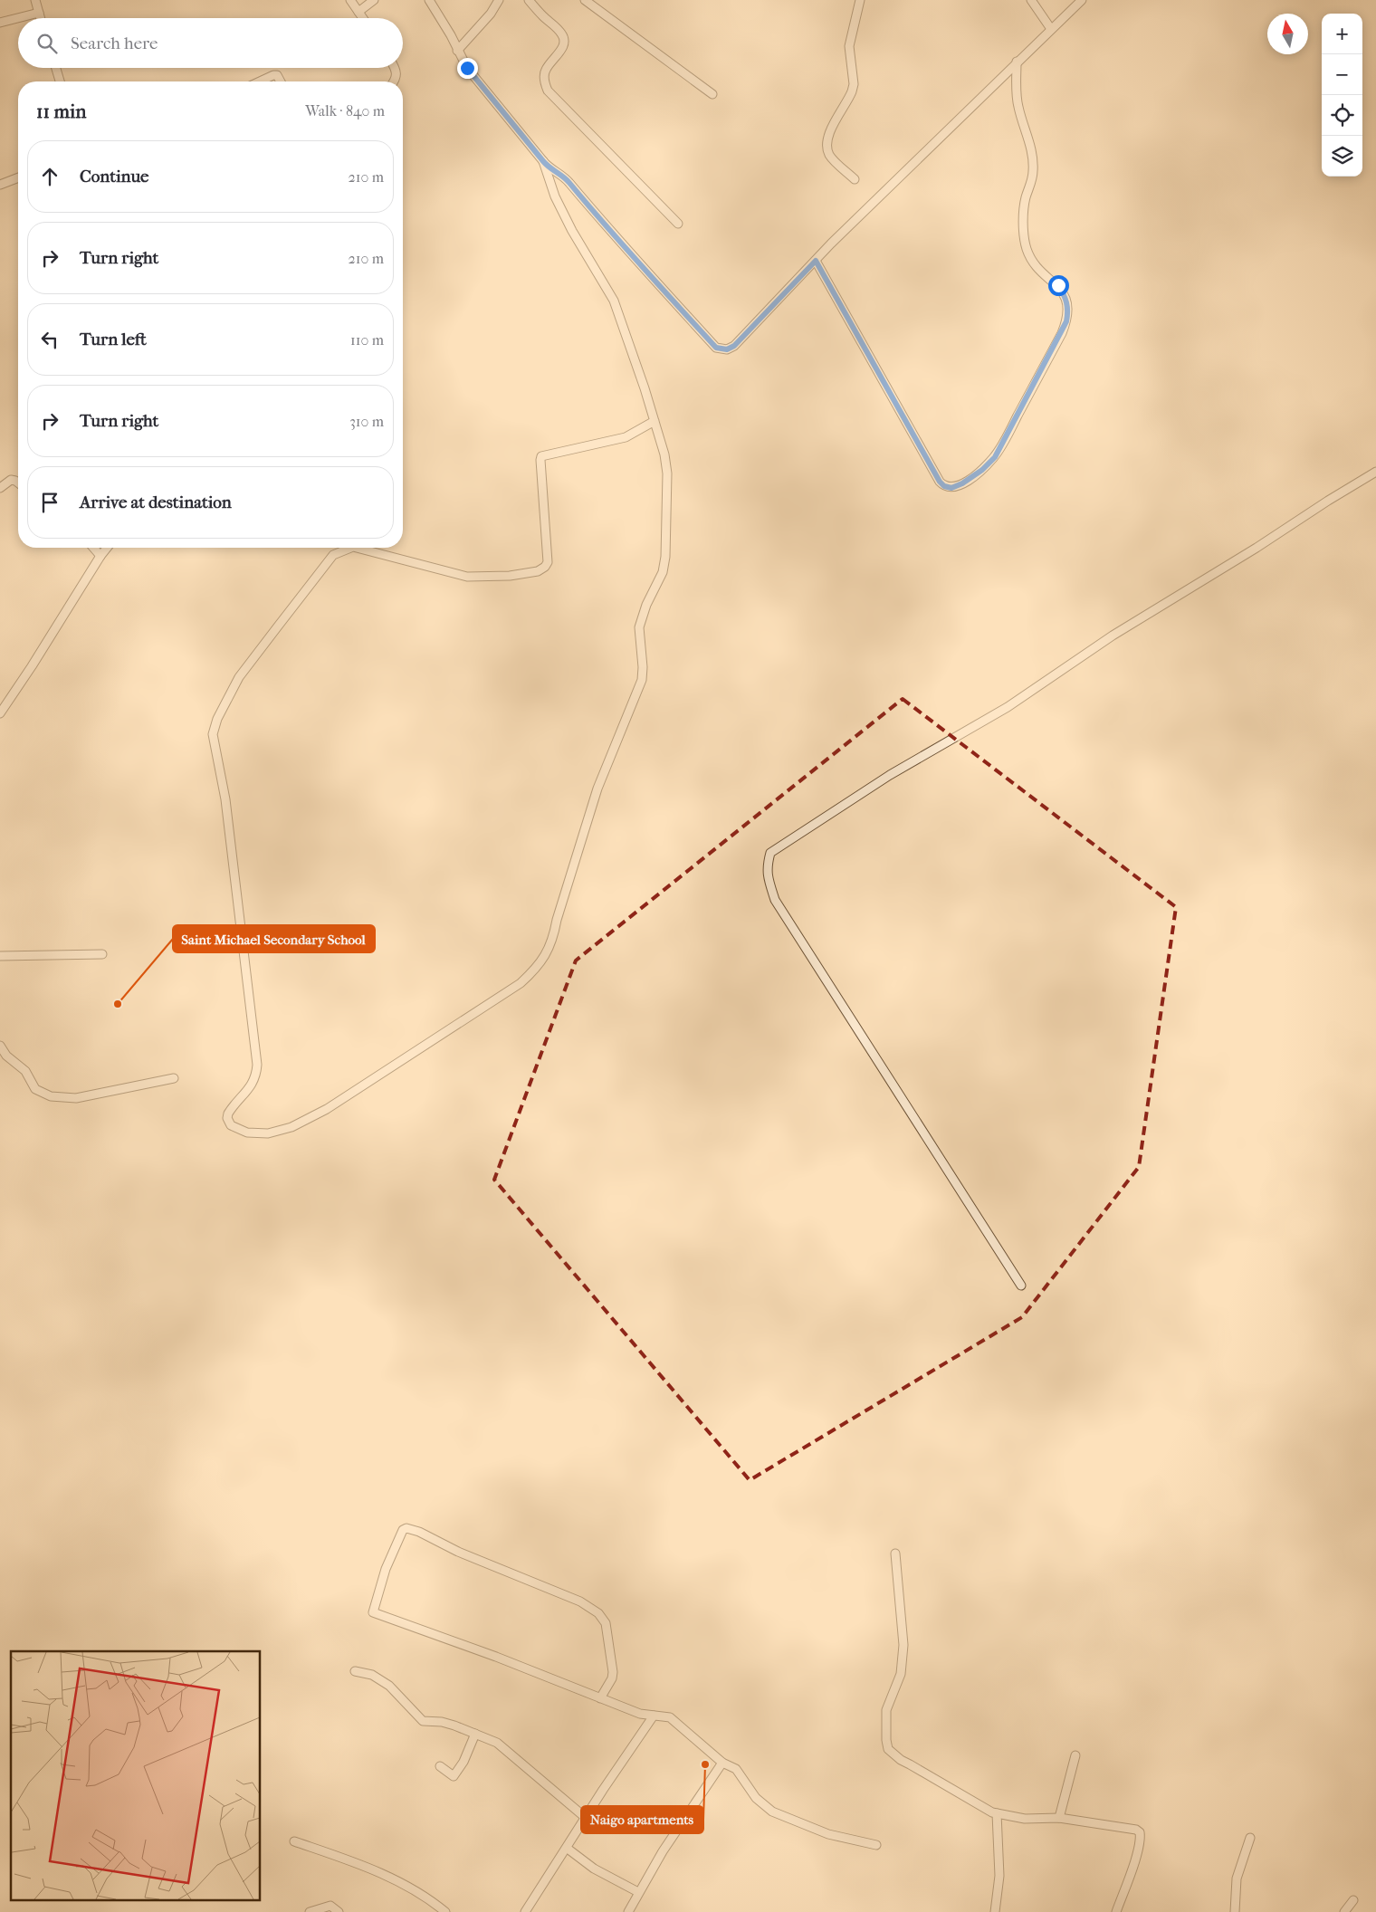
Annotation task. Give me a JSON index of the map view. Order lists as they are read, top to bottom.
{
  "places": ["Saint Michael Secondary School", "Naigo apartments"],
  "north": "top",
  "page": {
    "map_buttons": ["+", "−"],
    "search": "Search here",
    "heading": ["11 min", "Walk · 840 m"],
    "list": [
      ["Continue", "210 m"],
      ["Turn right", "210 m"],
      ["Turn left", "110 m"],
      ["Turn right", "310 m"],
      "Arrive at destination"
    ]
  }
}
